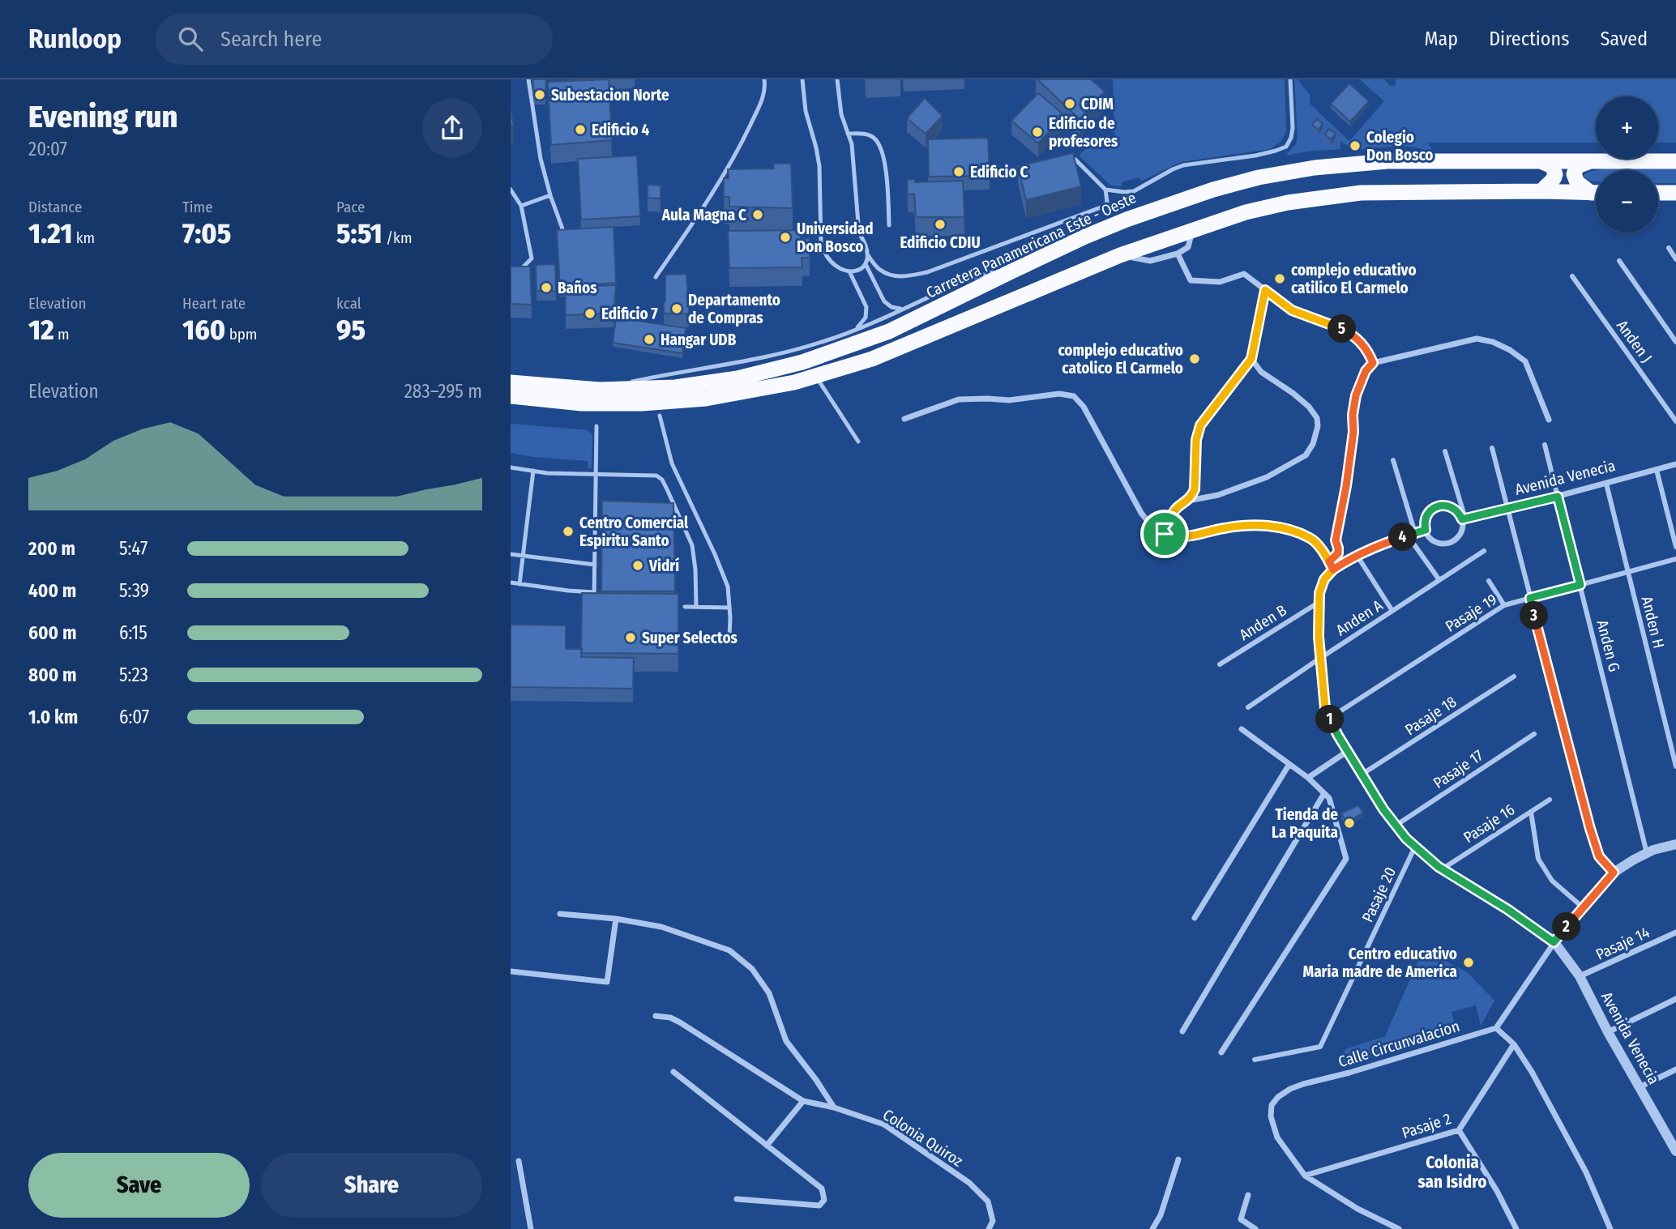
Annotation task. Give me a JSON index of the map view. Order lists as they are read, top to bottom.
{
  "streets": {
    "highway": ["Carretera Panamericana Este - Oeste"],
    "street": [
      "Anden J",
      "Avenida Venecia",
      "Pasaje 19",
      "Anden A",
      "Anden B",
      "Anden H",
      "Anden G",
      "Pasaje 18",
      "Pasaje 17",
      "Pasaje 16",
      "Pasaje 20",
      "Pasaje 14",
      "Calle Circunvalacion",
      "Pasaje 2",
      "Colonia Quiroz"
    ]
  },
  "crossings": [
    ["Avenida Venecia", "Anden H"],
    ["Avenida Venecia", "Anden G"],
    ["Avenida Venecia", "Pasaje 14"],
    ["Pasaje 19", "Anden H"],
    ["Pasaje 19", "Anden G"],
    ["Calle Circunvalacion", "Pasaje 2"]
  ],
  "districts": ["Colonia san Isidro"],
  "places": [
    "Subestacion Norte",
    "CDIM",
    "Edificio 4",
    "Edificio de profesores",
    "Colegio Don Bosco",
    "Edificio C",
    "Aula Magna C",
    "Edificio CDIU",
    "Universidad Don Bosco",
    "complejo educativo catilico El Carmelo",
    "Baños",
    "Departamento de Compras",
    "Edificio 7",
    "Hangar UDB",
    "complejo educativo catolico El Carmelo",
    "Centro Comercial Espiritu Santo",
    "Vidrí",
    "Super Selectos",
    "Tienda de La Paquita",
    "Centro educativo Maria madre de America"
  ],
  "page": {
    "header": "Runloop",
    "search": "Search here",
    "nav": ["Map", "Directions", "Saved"],
    "heading": ["Evening run", "20:07"],
    "map_buttons": ["+", "−"],
    "stats": [
      ["Distance", "1.21 km"],
      ["Time", "7:05"],
      ["Pace", "5:51 /km"],
      ["Elevation", "12 m"],
      ["Heart rate", "160 bpm"],
      ["kcal", "95"]
    ],
    "pins": [
      "5",
      "4",
      "3",
      "1",
      "2"
    ],
    "chart": ["Elevation", "283–295 m"],
    "list": [
      {
        "name": "200 m",
        "note": "5:47"
      },
      {
        "name": "400 m",
        "note": "5:39"
      },
      {
        "name": "600 m",
        "note": "6:15"
      },
      {
        "name": "800 m",
        "note": "5:23"
      },
      {
        "name": "1.0 km",
        "note": "6:07"
      }
    ],
    "buttons": ["Save", "Share"]
  }
}
